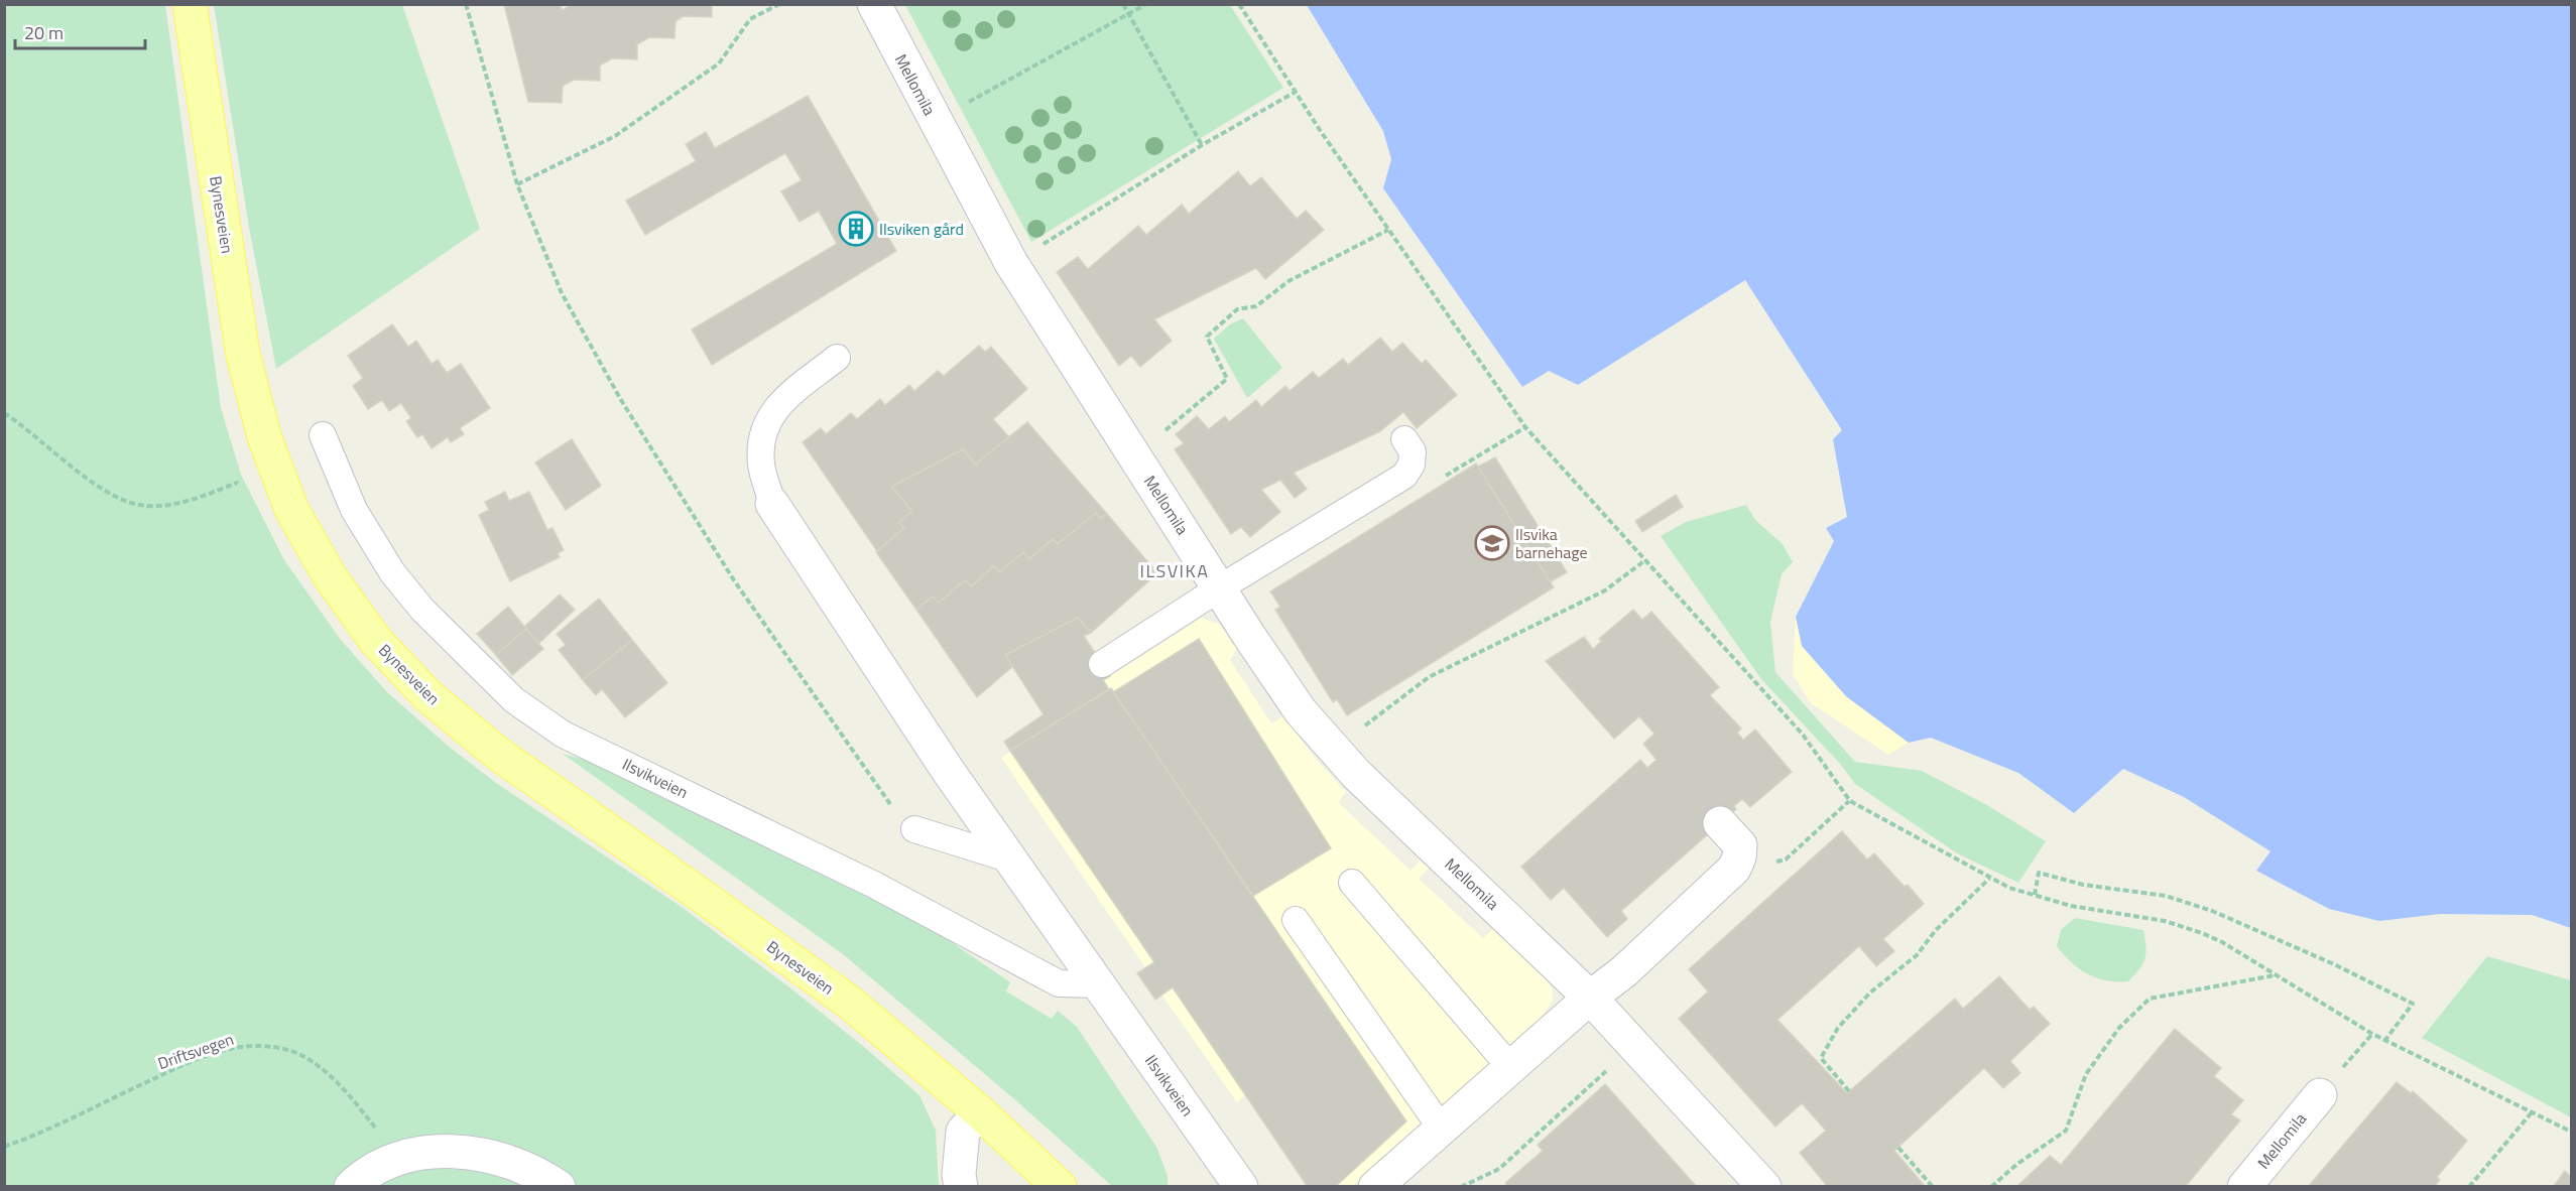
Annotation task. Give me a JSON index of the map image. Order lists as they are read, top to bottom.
{
  "streets": {
    "main road": ["Bynesveien"],
    "street": ["Mellomila", "Ilsvikveien"],
    "path": ["Driftsvegen"]
  },
  "districts": ["ILSVIKA"],
  "places": {
    "building": ["Ilsviken gård"],
    "school or university": ["Ilsvika barnehage"]
  },
  "scale_bar": "20 m"
}
